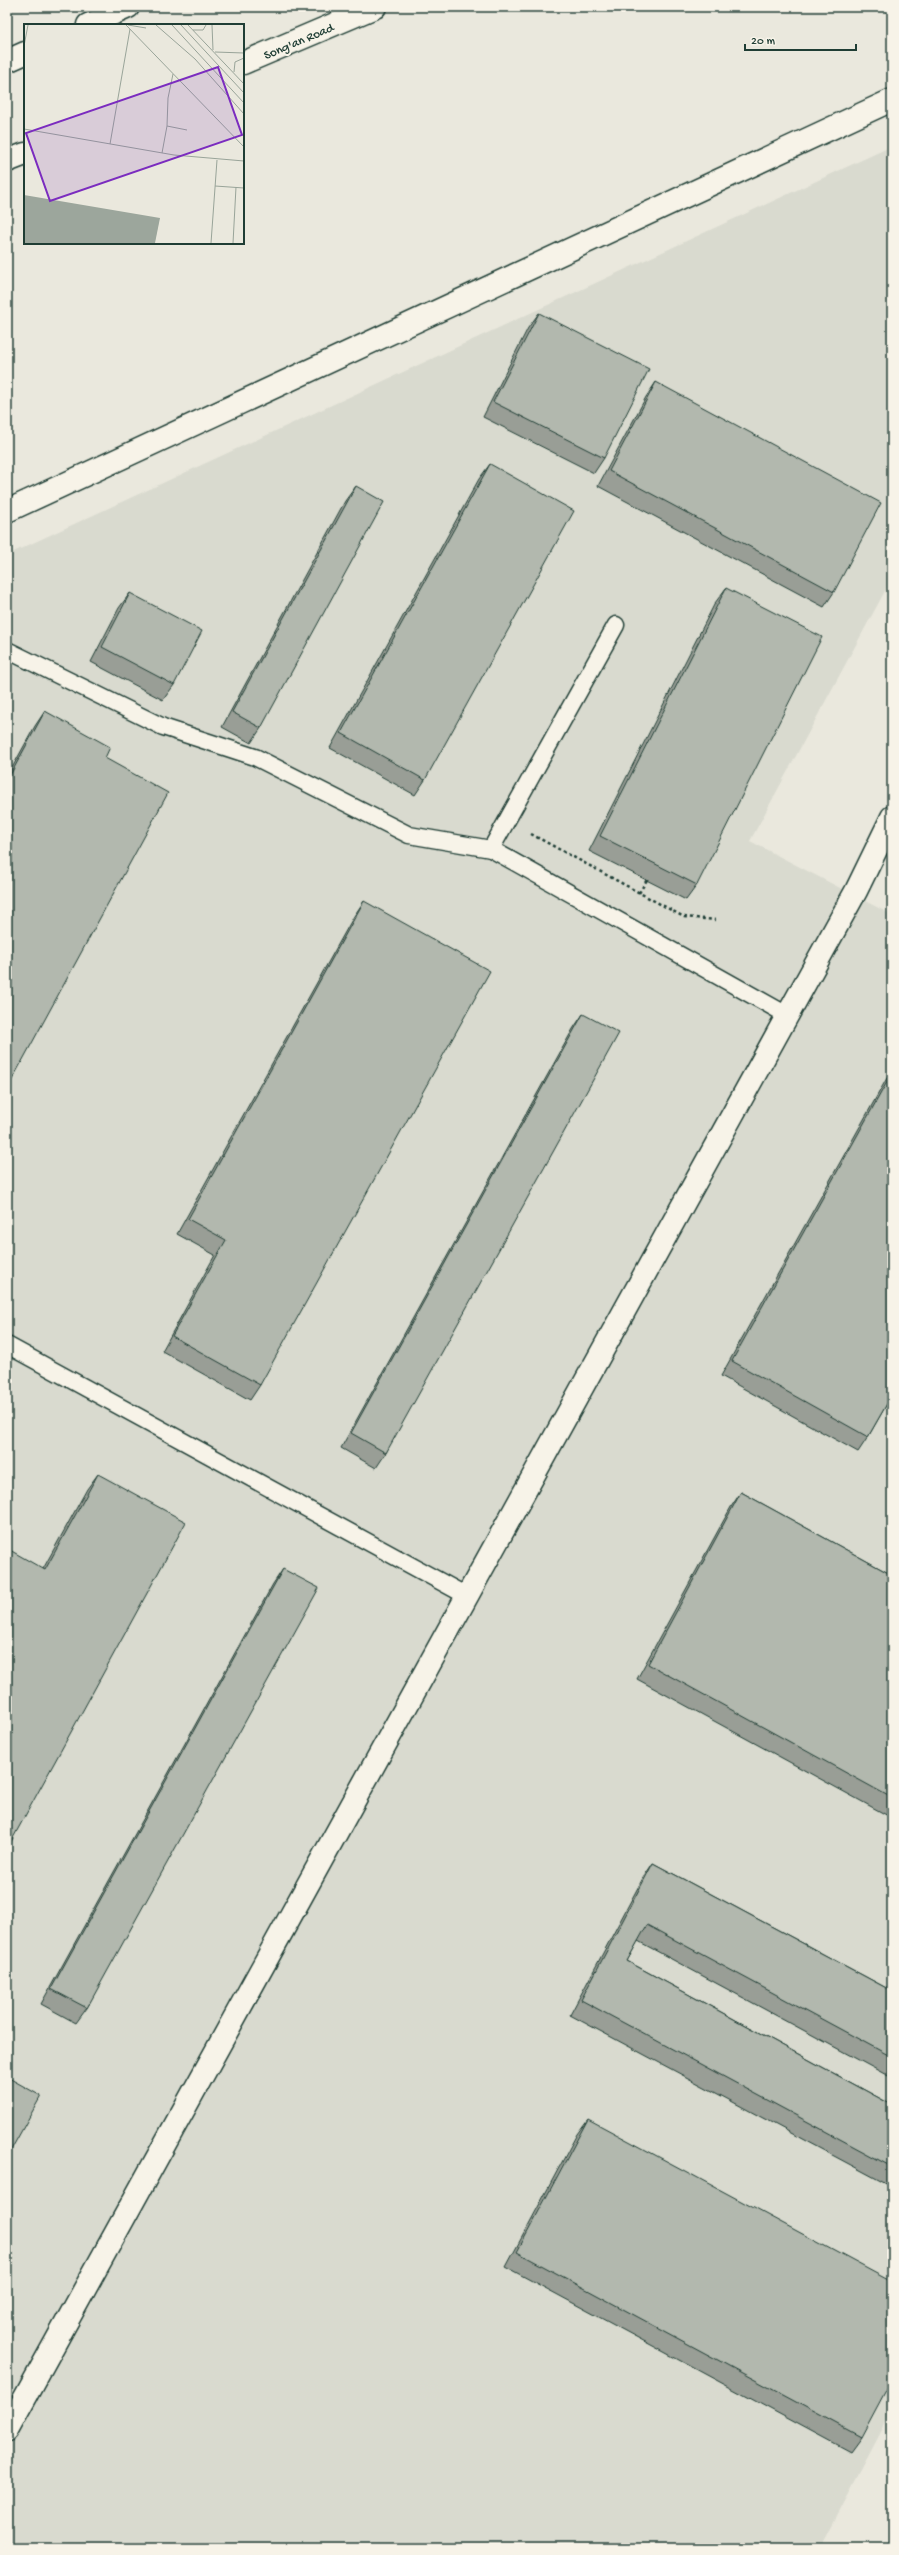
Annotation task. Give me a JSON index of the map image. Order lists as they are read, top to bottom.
{
  "streets": {
    "main road": ["Song'an Road"]
  },
  "scale_bar": "20 m"
}
